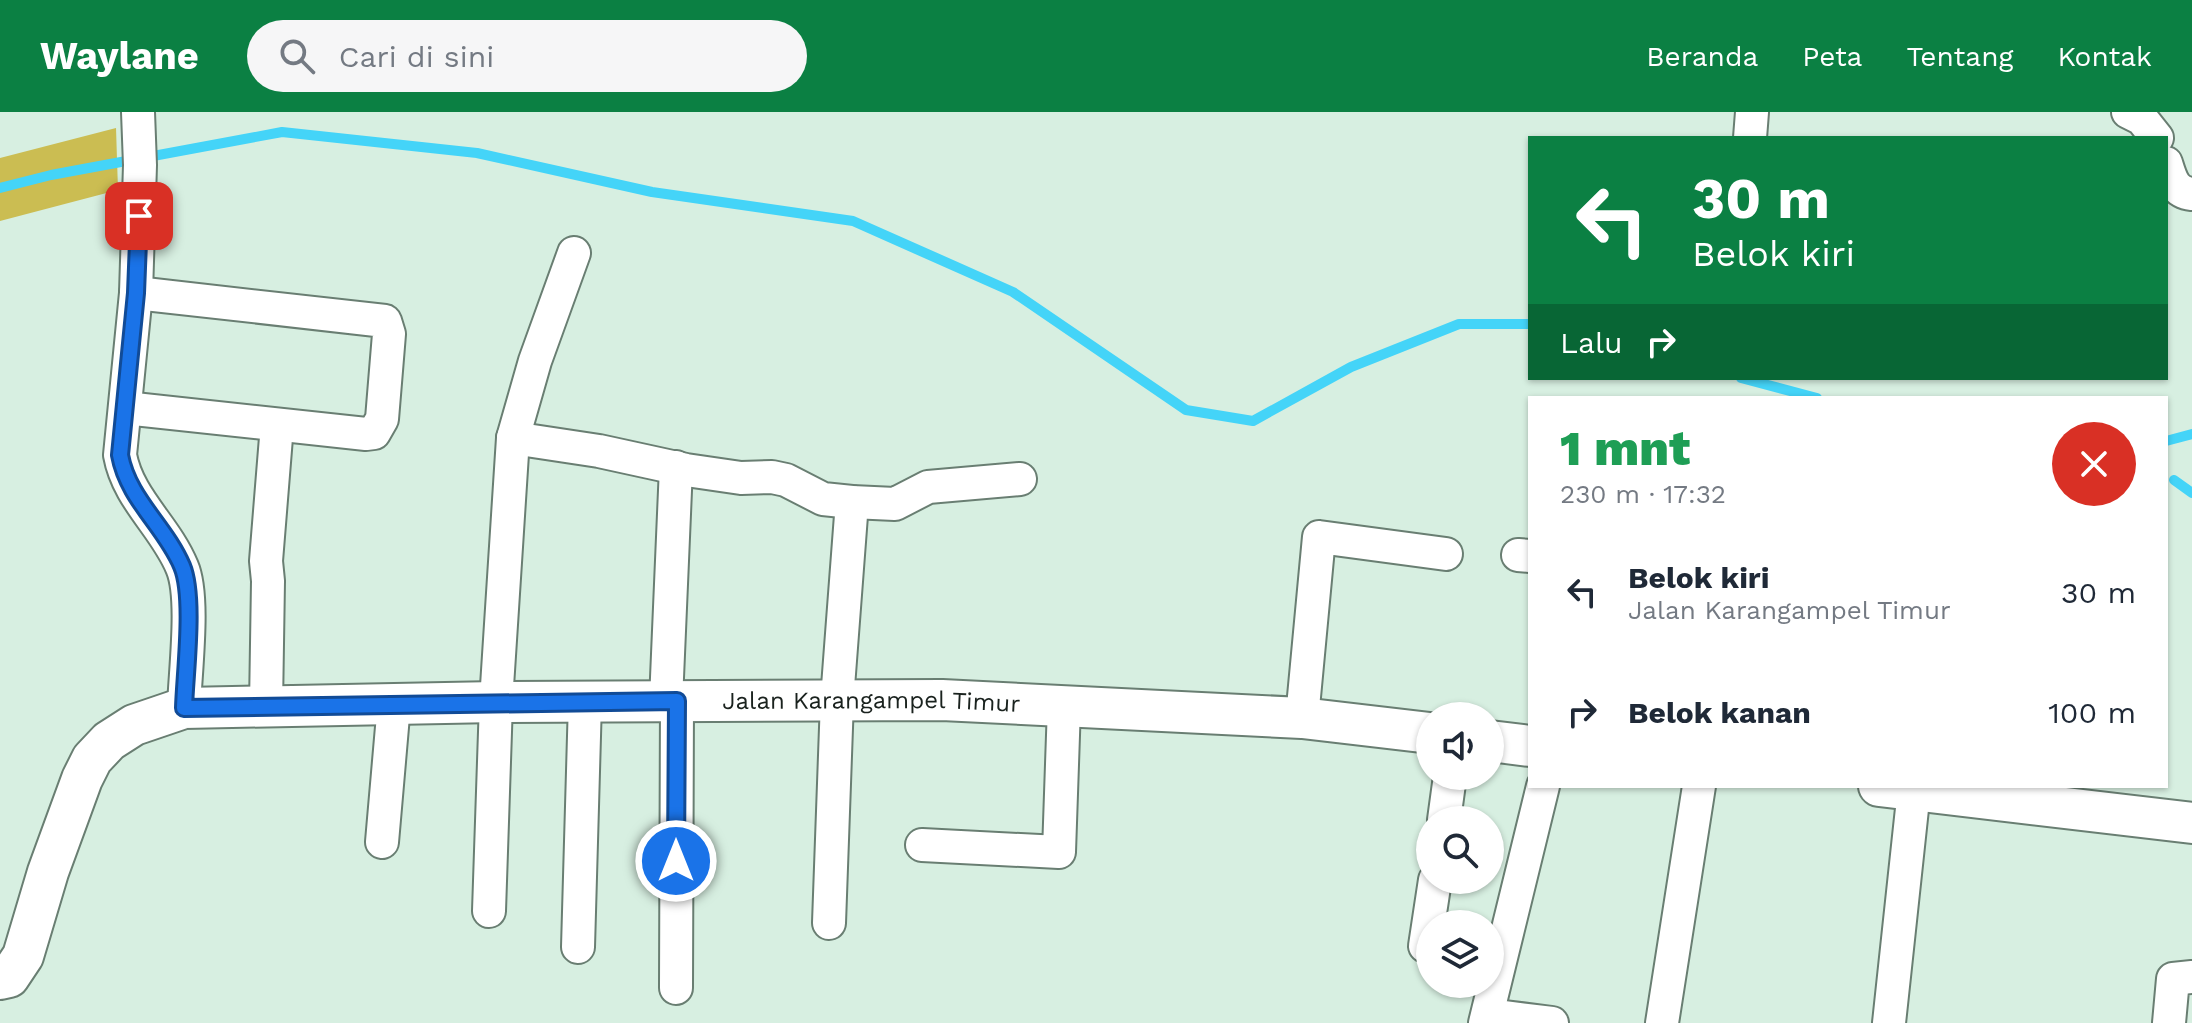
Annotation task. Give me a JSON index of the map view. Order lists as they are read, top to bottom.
{
  "streets": {
    "street": ["Jalan Karangampel Timur"]
  },
  "page": {
    "header": "Waylane",
    "search": "Cari di sini",
    "nav": [
      "Beranda",
      "Peta",
      "Tentang",
      "Kontak"
    ],
    "turn": ["30 m", "Belok kiri"],
    "then": "Lalu",
    "heading": ["1 mnt", "230 m · 17:32"],
    "list": [
      {
        "name": "Belok kiri",
        "note": "Jalan Karangampel Timur",
        "value": "30 m"
      },
      {
        "name": "Belok kanan",
        "value": "100 m"
      }
    ]
  }
}
